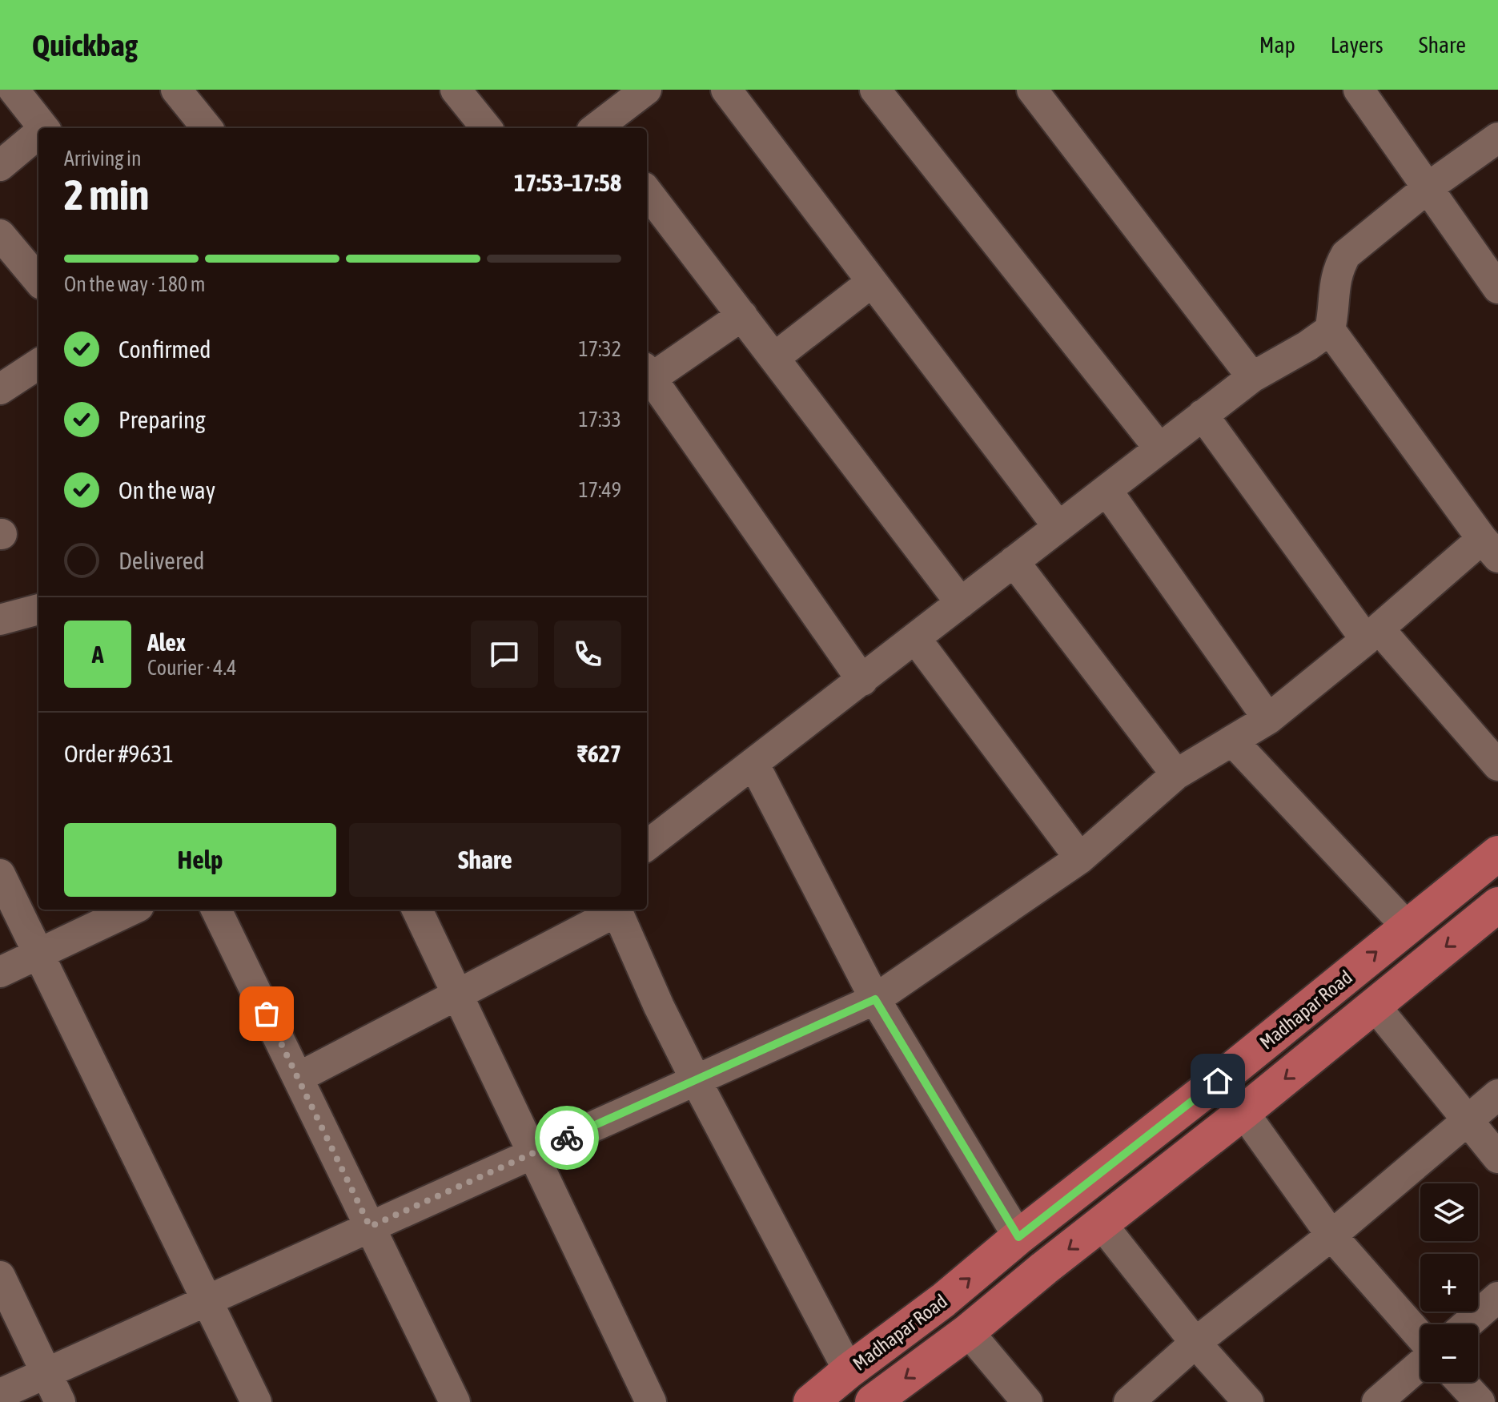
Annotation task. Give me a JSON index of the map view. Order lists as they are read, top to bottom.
{
  "streets": {
    "main road": ["Madhapar Road"]
  },
  "page": {
    "header": "Quickbag",
    "nav": ["Map", "Layers", "Share"],
    "heading": ["2 min", "Arriving in", "17:53–17:58"],
    "panel": [
      "Alex",
      "Courier · 4.4",
      "Order #9631",
      "₹627"
    ],
    "bar": "On the way · 180 m",
    "list": [
      ["Confirmed", "17:32"],
      ["Preparing", "17:33"],
      ["On the way", "17:49"],
      "Delivered"
    ],
    "round": "A",
    "buttons": ["Help", "Share"],
    "map_buttons": ["+", "−"]
  }
}
